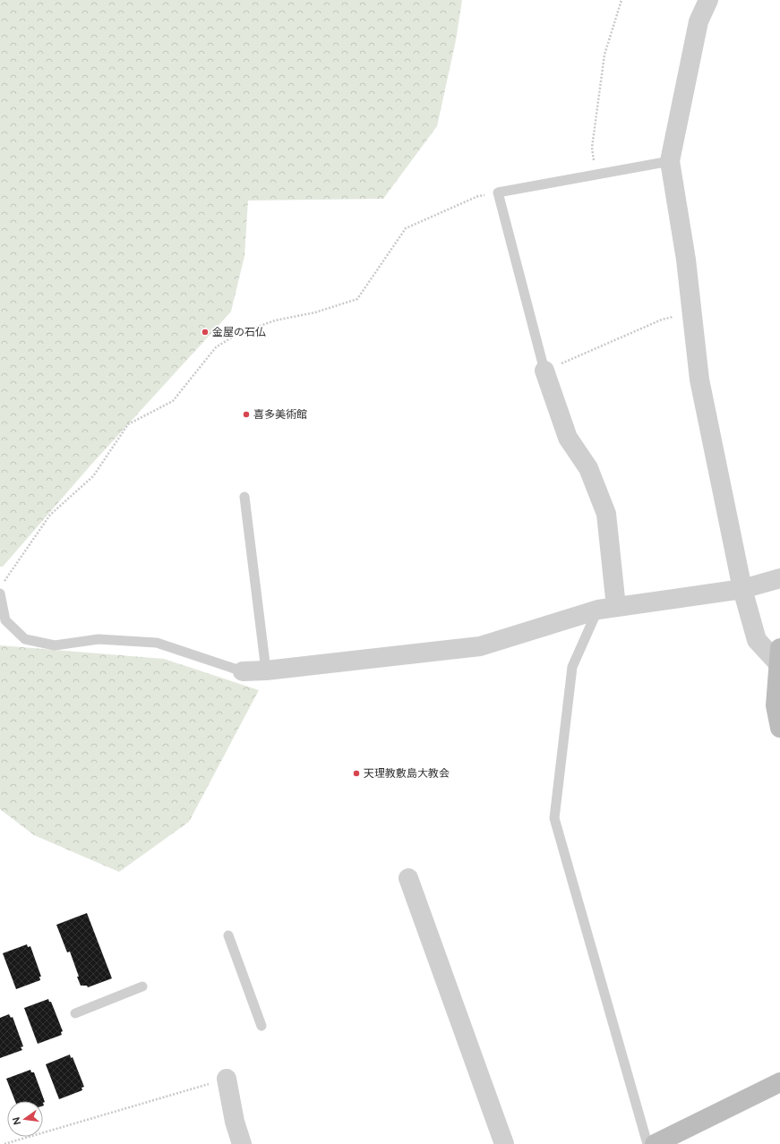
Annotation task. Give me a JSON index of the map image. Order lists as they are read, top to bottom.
{
  "places": ["金屋の石仏", "喜多美術館", "天理教敷島大教会"],
  "north": "left"
}
